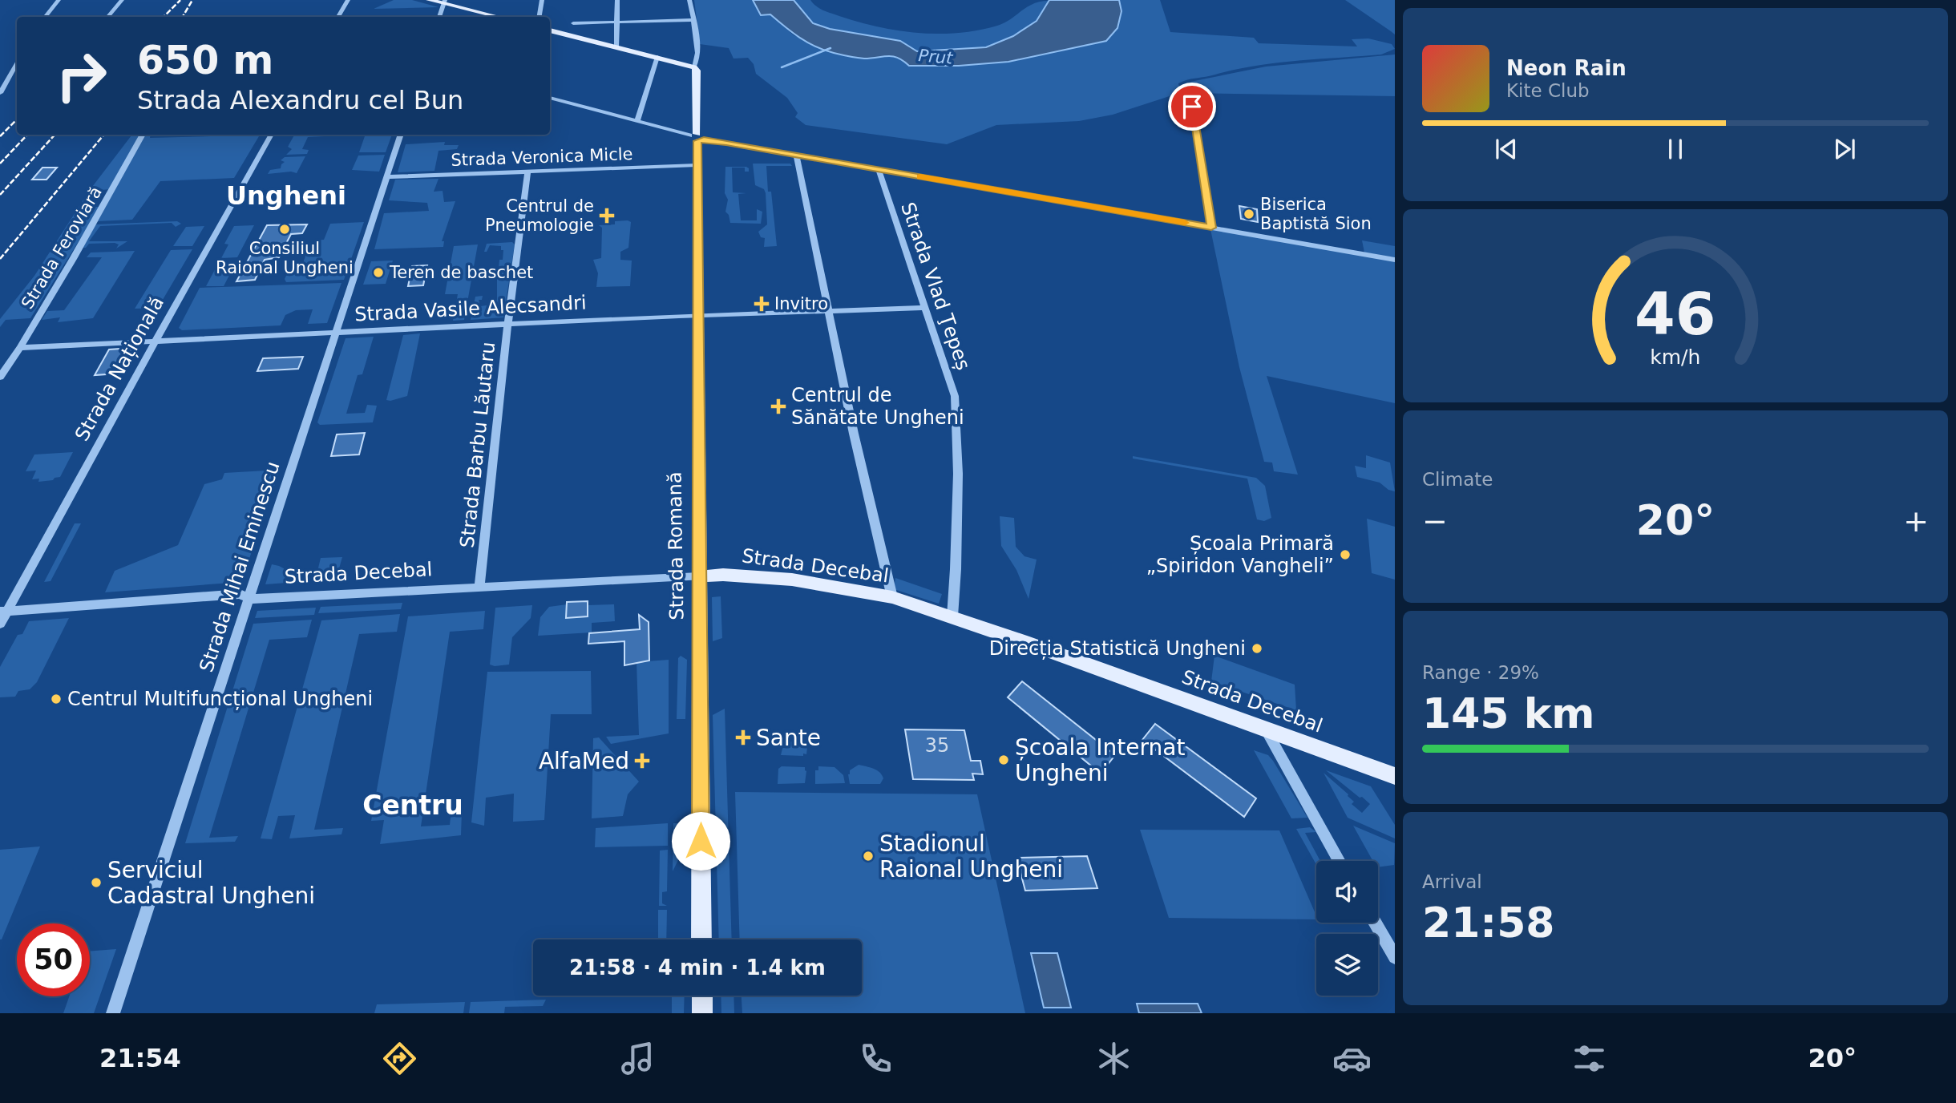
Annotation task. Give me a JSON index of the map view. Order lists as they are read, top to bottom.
{
  "streets": {
    "main road": ["Strada Romană", "Strada Decebal"],
    "street": [
      "Strada Veronica Micle",
      "Strada Feroviară",
      "Strada Vlad Ţepeș",
      "Strada Vasile Alecsandri",
      "Strada Națională",
      "Strada Barbu Lăutaru",
      "Strada Mihai Eminescu"
    ]
  },
  "crossings": [
    ["Strada Veronica Micle", "Strada Barbu Lăutaru"],
    ["Strada Veronica Micle", "Strada Romană"],
    ["Strada Veronica Micle", "Strada Mihai Eminescu"],
    ["Strada Feroviară", "Strada Vasile Alecsandri"],
    ["Strada Vlad Ţepeș", "Strada Vasile Alecsandri"],
    ["Strada Vlad Ţepeș", "Strada Decebal"],
    ["Strada Vasile Alecsandri", "Strada Națională"],
    ["Strada Vasile Alecsandri", "Strada Barbu Lăutaru"],
    ["Strada Vasile Alecsandri", "Strada Romană"],
    ["Strada Vasile Alecsandri", "Strada Mihai Eminescu"],
    ["Strada Națională", "Strada Decebal"],
    ["Strada Barbu Lăutaru", "Strada Decebal"],
    ["Strada Romană", "Strada Decebal"],
    ["Strada Decebal", "Strada Mihai Eminescu"]
  ],
  "districts": ["Ungheni", "Centru"],
  "water": ["Prut"],
  "places": {
    "other": [
      "Biserica Baptistă Sion",
      "Consiliul Raional Ungheni",
      "Teren de baschet",
      "Școala Primară „Spiridon Vangheli”",
      "Direcția Statistică Ungheni",
      "Centrul Multifuncțional Ungheni",
      "Școala Internat Ungheni",
      "Stadionul Raional Ungheni",
      "Serviciul Cadastral Ungheni"
    ],
    "health": [
      "Centrul de Pneumologie",
      "Invitro",
      "Centrul de Sănătate Ungheni",
      "Sante",
      "AlfaMed"
    ]
  },
  "house_numbers": ["35"],
  "page": {
    "turn": ["650 m", "Strada Alexandru cel Bun"],
    "song": ["Neon Rain", "Kite Club"],
    "tile": [
      "Climate",
      ["Range · 29%", "145 km"],
      ["Arrival", "21:58"]
    ],
    "heat": ["−", "20°", "+"],
    "limit": "50",
    "trip": "21:58 · 4 min · 1.4 km",
    "tabs": ["21:54", "20°"],
    "gauge": ["46", "km/h"]
  }
}
